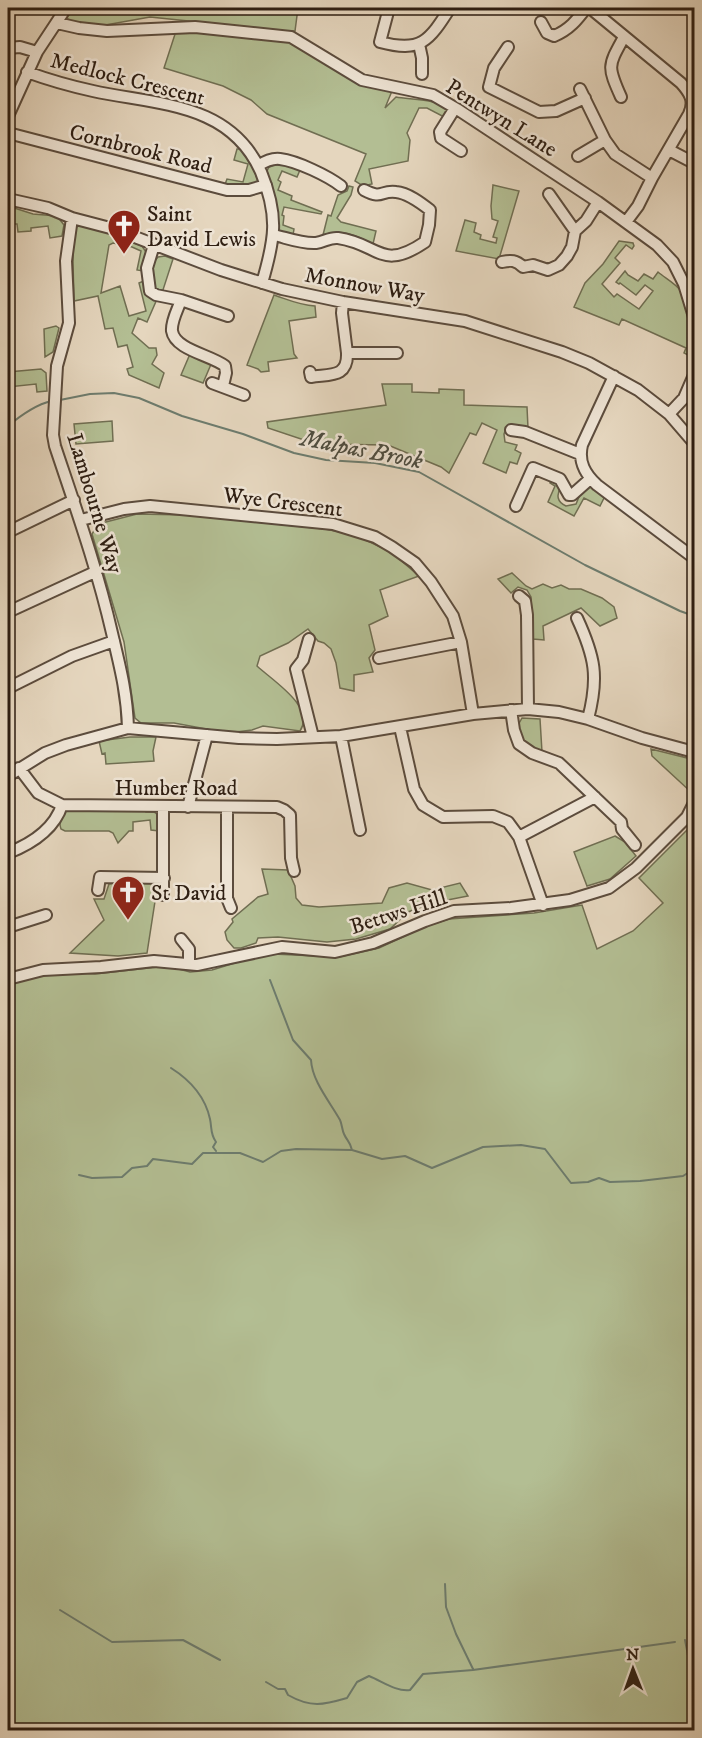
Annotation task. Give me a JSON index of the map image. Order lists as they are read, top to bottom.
{
  "streets": {
    "street": [
      "Medlock Crescent",
      "Pentwyn Lane",
      "Cornbrook Road",
      "Monnow Way",
      "Wye Crescent",
      "Lambourne Way",
      "Humber Road",
      "Bettws Hill"
    ]
  },
  "crossings": [
    ["Medlock Crescent", "Cornbrook Road"],
    ["Medlock Crescent", "Monnow Way"],
    ["Monnow Way", "Lambourne Way"],
    ["Wye Crescent", "Lambourne Way"]
  ],
  "water": ["Malpas Brook"],
  "places": {
    "church": ["Saint David Lewis", "St David"]
  },
  "north": "top"
}
